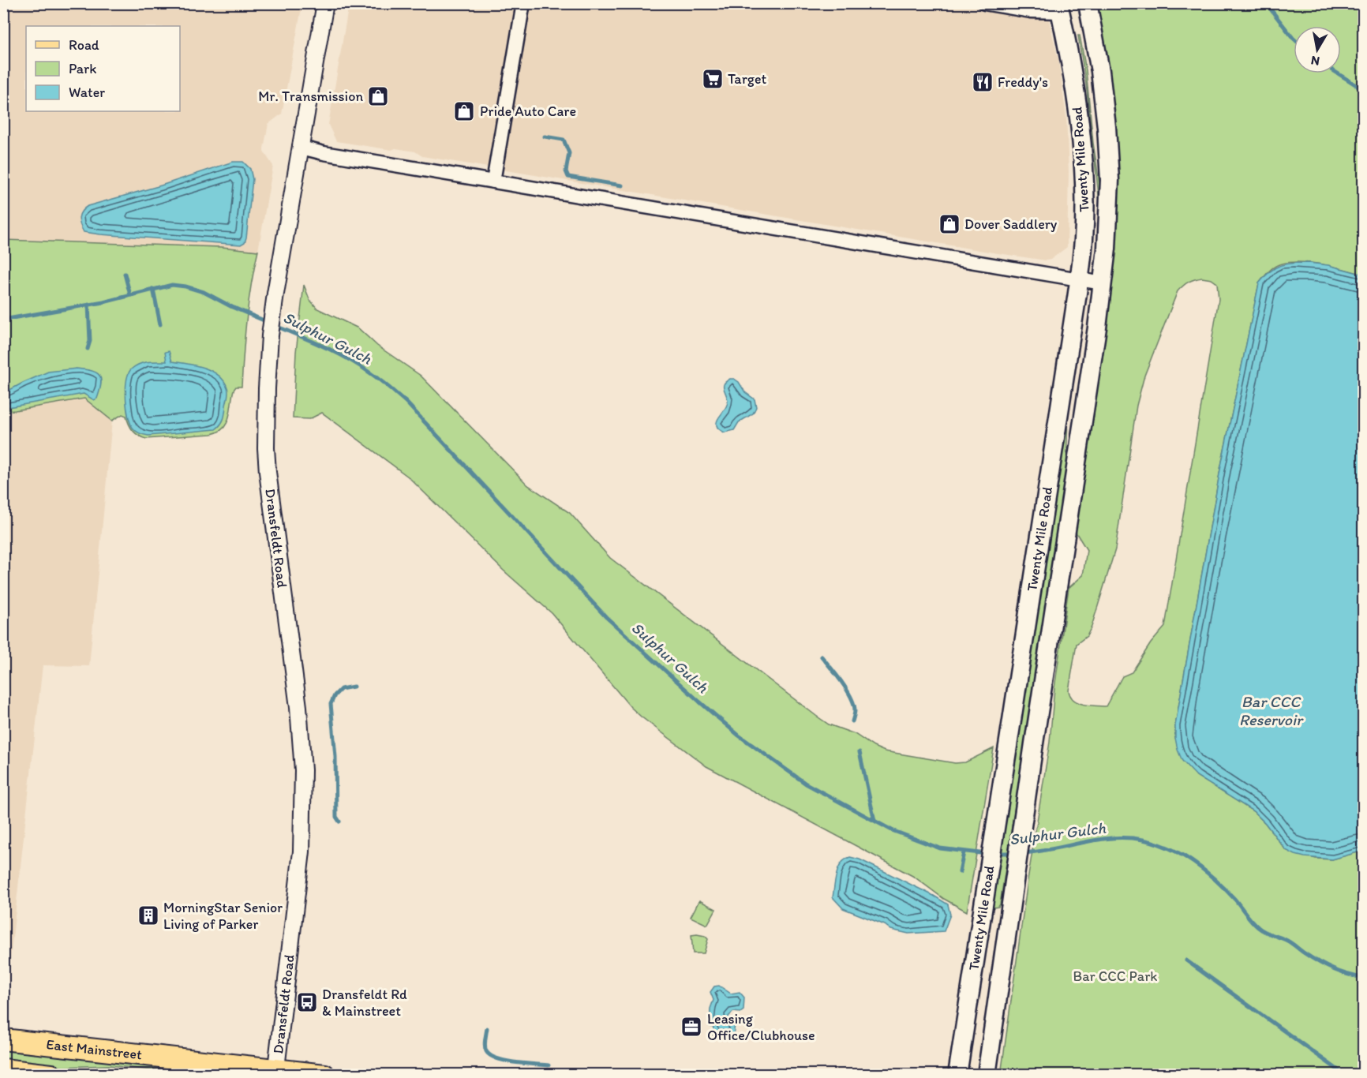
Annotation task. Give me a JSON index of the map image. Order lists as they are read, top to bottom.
{
  "streets": {
    "main road": ["Twenty Mile Road", "East Mainstreet"],
    "street": ["Dransfeldt Road"]
  },
  "crossings": [
    ["Dransfeldt Road", "East Mainstreet"]
  ],
  "water": ["Sulphur Gulch", "Bar CCC Reservoir"],
  "parks": ["Bar CCC Park"],
  "places": {
    "supermarket": ["Target"],
    "restaurant": ["Freddy's"],
    "shop": ["Mr. Transmission", "Pride Auto Care", "Dover Saddlery"],
    "building": ["MorningStar Senior Living of Parker"],
    "bus stop": ["Dransfeldt Rd & Mainstreet"],
    "office": ["Leasing Office/Clubhouse"]
  },
  "legend": ["Road", "Park", "Water"],
  "north": "bottom"
}
